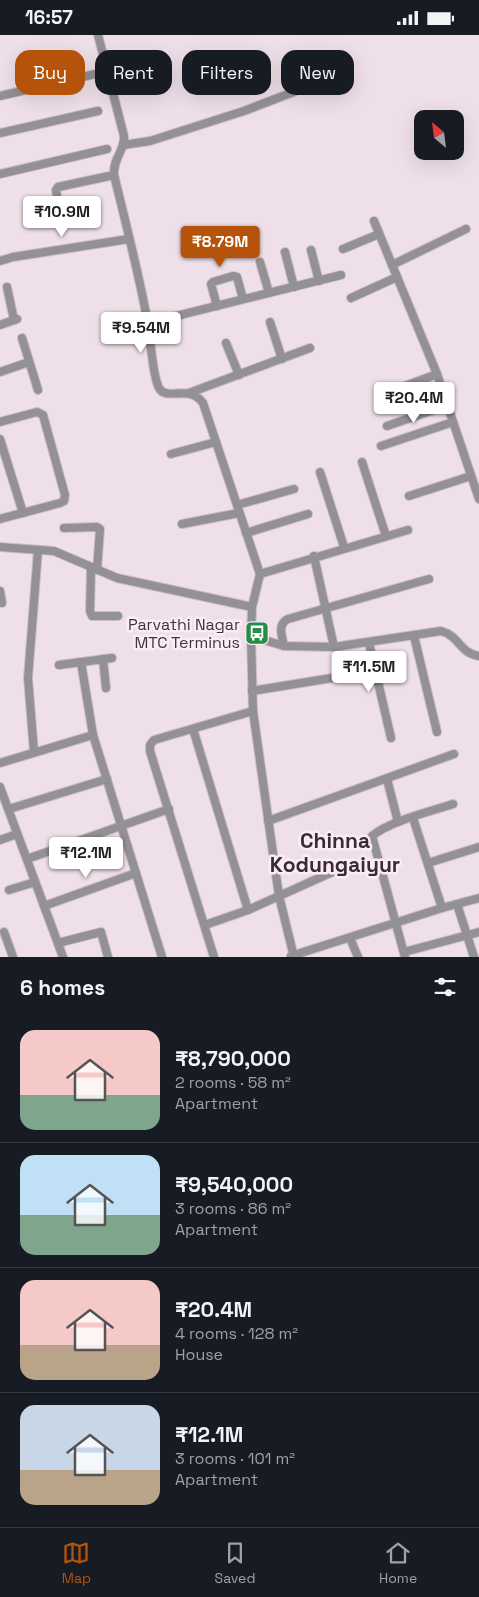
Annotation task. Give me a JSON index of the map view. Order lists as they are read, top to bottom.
{
  "districts": ["Chinna Kodungaiyur"],
  "places": {
    "bus stop": ["Parvathi Nagar MTC Terminus"]
  },
  "north": "top left",
  "page": {
    "status": "16:57",
    "chip": [
      "Buy",
      "Rent",
      "Filters",
      "New"
    ],
    "price": [
      "₹10.9M",
      "₹8.79M",
      "₹9.54M",
      "₹20.4M",
      "₹11.5M",
      "₹12.1M"
    ],
    "heading": "6 homes",
    "list": [
      {
        "name": "₹8,790,000",
        "note": "2 rooms · 58 m² · Apartment"
      },
      {
        "name": "₹9,540,000",
        "note": "3 rooms · 86 m² · Apartment"
      },
      {
        "name": "₹20.4M",
        "note": "4 rooms · 128 m² · House"
      },
      {
        "name": "₹12.1M",
        "note": "3 rooms · 101 m² · Apartment"
      }
    ],
    "tabs": ["Map", "Saved", "Home"]
  }
}
